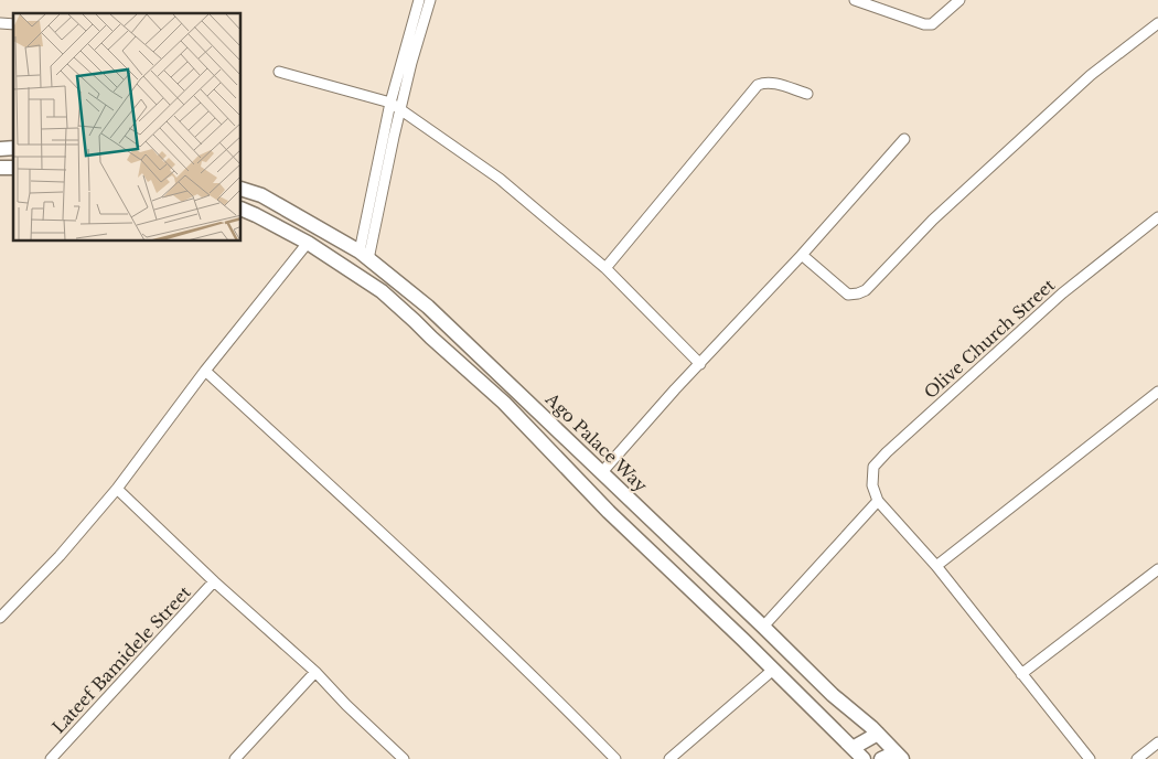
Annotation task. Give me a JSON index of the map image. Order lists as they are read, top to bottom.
{
  "streets": {
    "main road": ["Ago Palace Way"],
    "street": ["Olive Church Street", "Lateef Bamidele Street"]
  }
}
